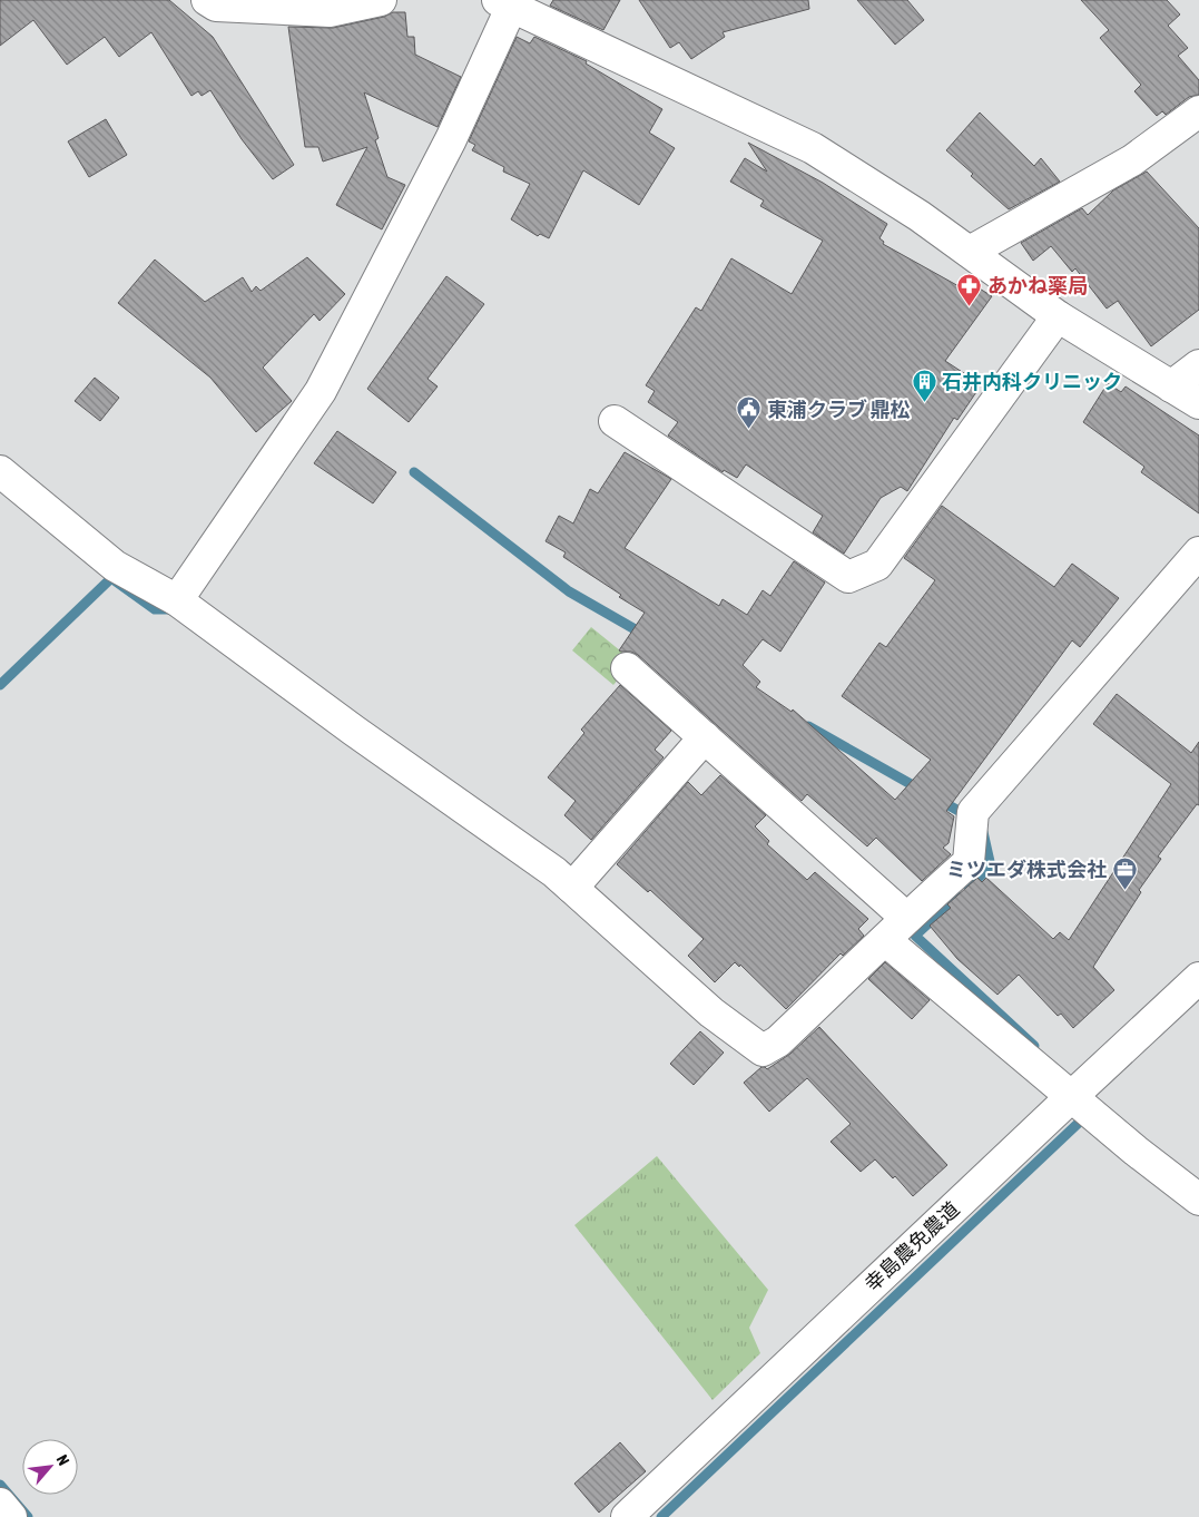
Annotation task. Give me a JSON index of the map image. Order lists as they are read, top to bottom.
{
  "streets": {
    "street": ["幸島農免農道"]
  },
  "places": {
    "pharmacy": ["あかね薬局"],
    "building": ["石井内科クリニック"],
    "public building": ["東浦クラブ 鼎松"],
    "office": ["ミツエダ株式会社"]
  },
  "north": "top right"
}
